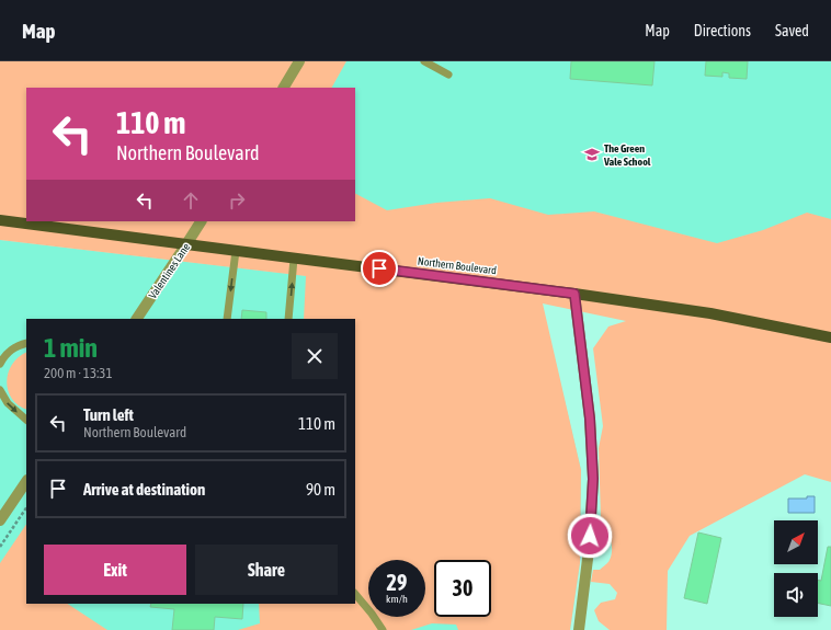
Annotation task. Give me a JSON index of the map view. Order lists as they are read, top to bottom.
{
  "streets": {
    "main road": ["Northern Boulevard"],
    "street": ["Valentines Lane"]
  },
  "crossings": [
    ["Northern Boulevard", "Valentines Lane"]
  ],
  "places": {
    "school or university": ["The Green Vale School"]
  },
  "north": "top right",
  "page": {
    "header": "Map",
    "nav": ["Map", "Directions", "Saved"],
    "turn": ["110 m", "Northern Boulevard"],
    "heading": ["1 min", "200 m · 13:31"],
    "list": [
      {
        "name": "Turn left",
        "note": "Northern Boulevard",
        "value": "110 m"
      },
      {
        "name": "Arrive at destination",
        "value": "90 m"
      }
    ],
    "buttons": ["Exit", "Share"],
    "speed": "29 km/h",
    "limit": "30"
  }
}
